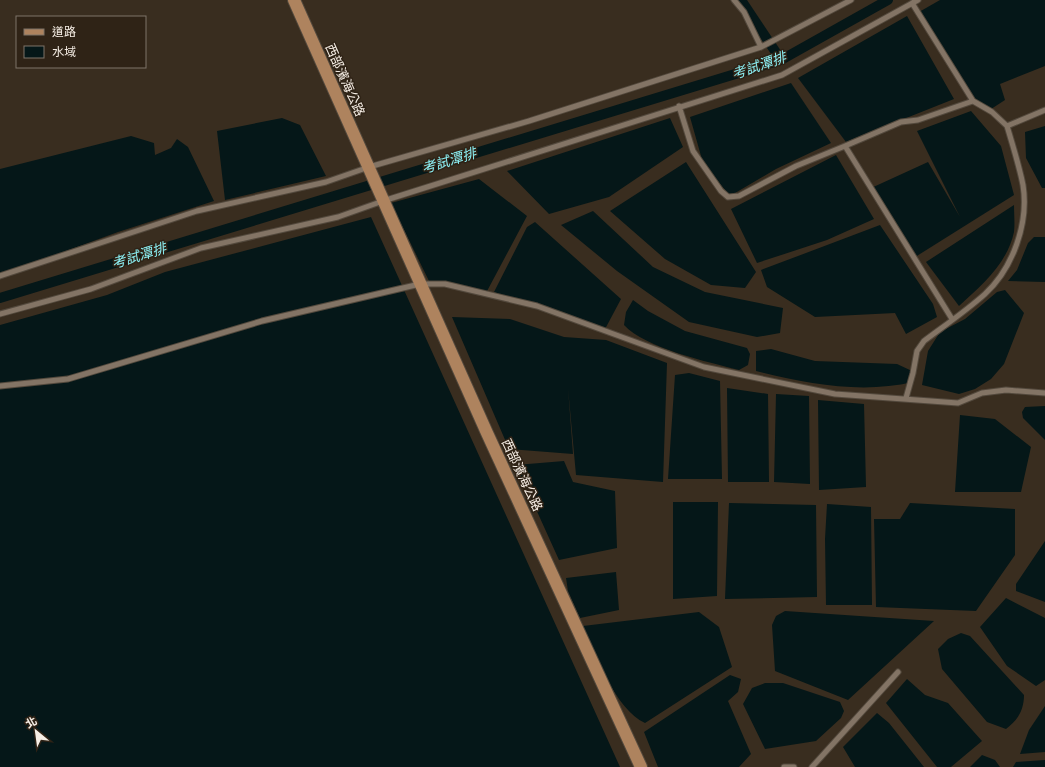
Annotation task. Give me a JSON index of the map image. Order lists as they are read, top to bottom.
{
  "streets": {
    "main road": ["西部濱海公路"]
  },
  "water": ["考試潭排"],
  "legend": ["道路", "水域"],
  "north": "top left"
}
